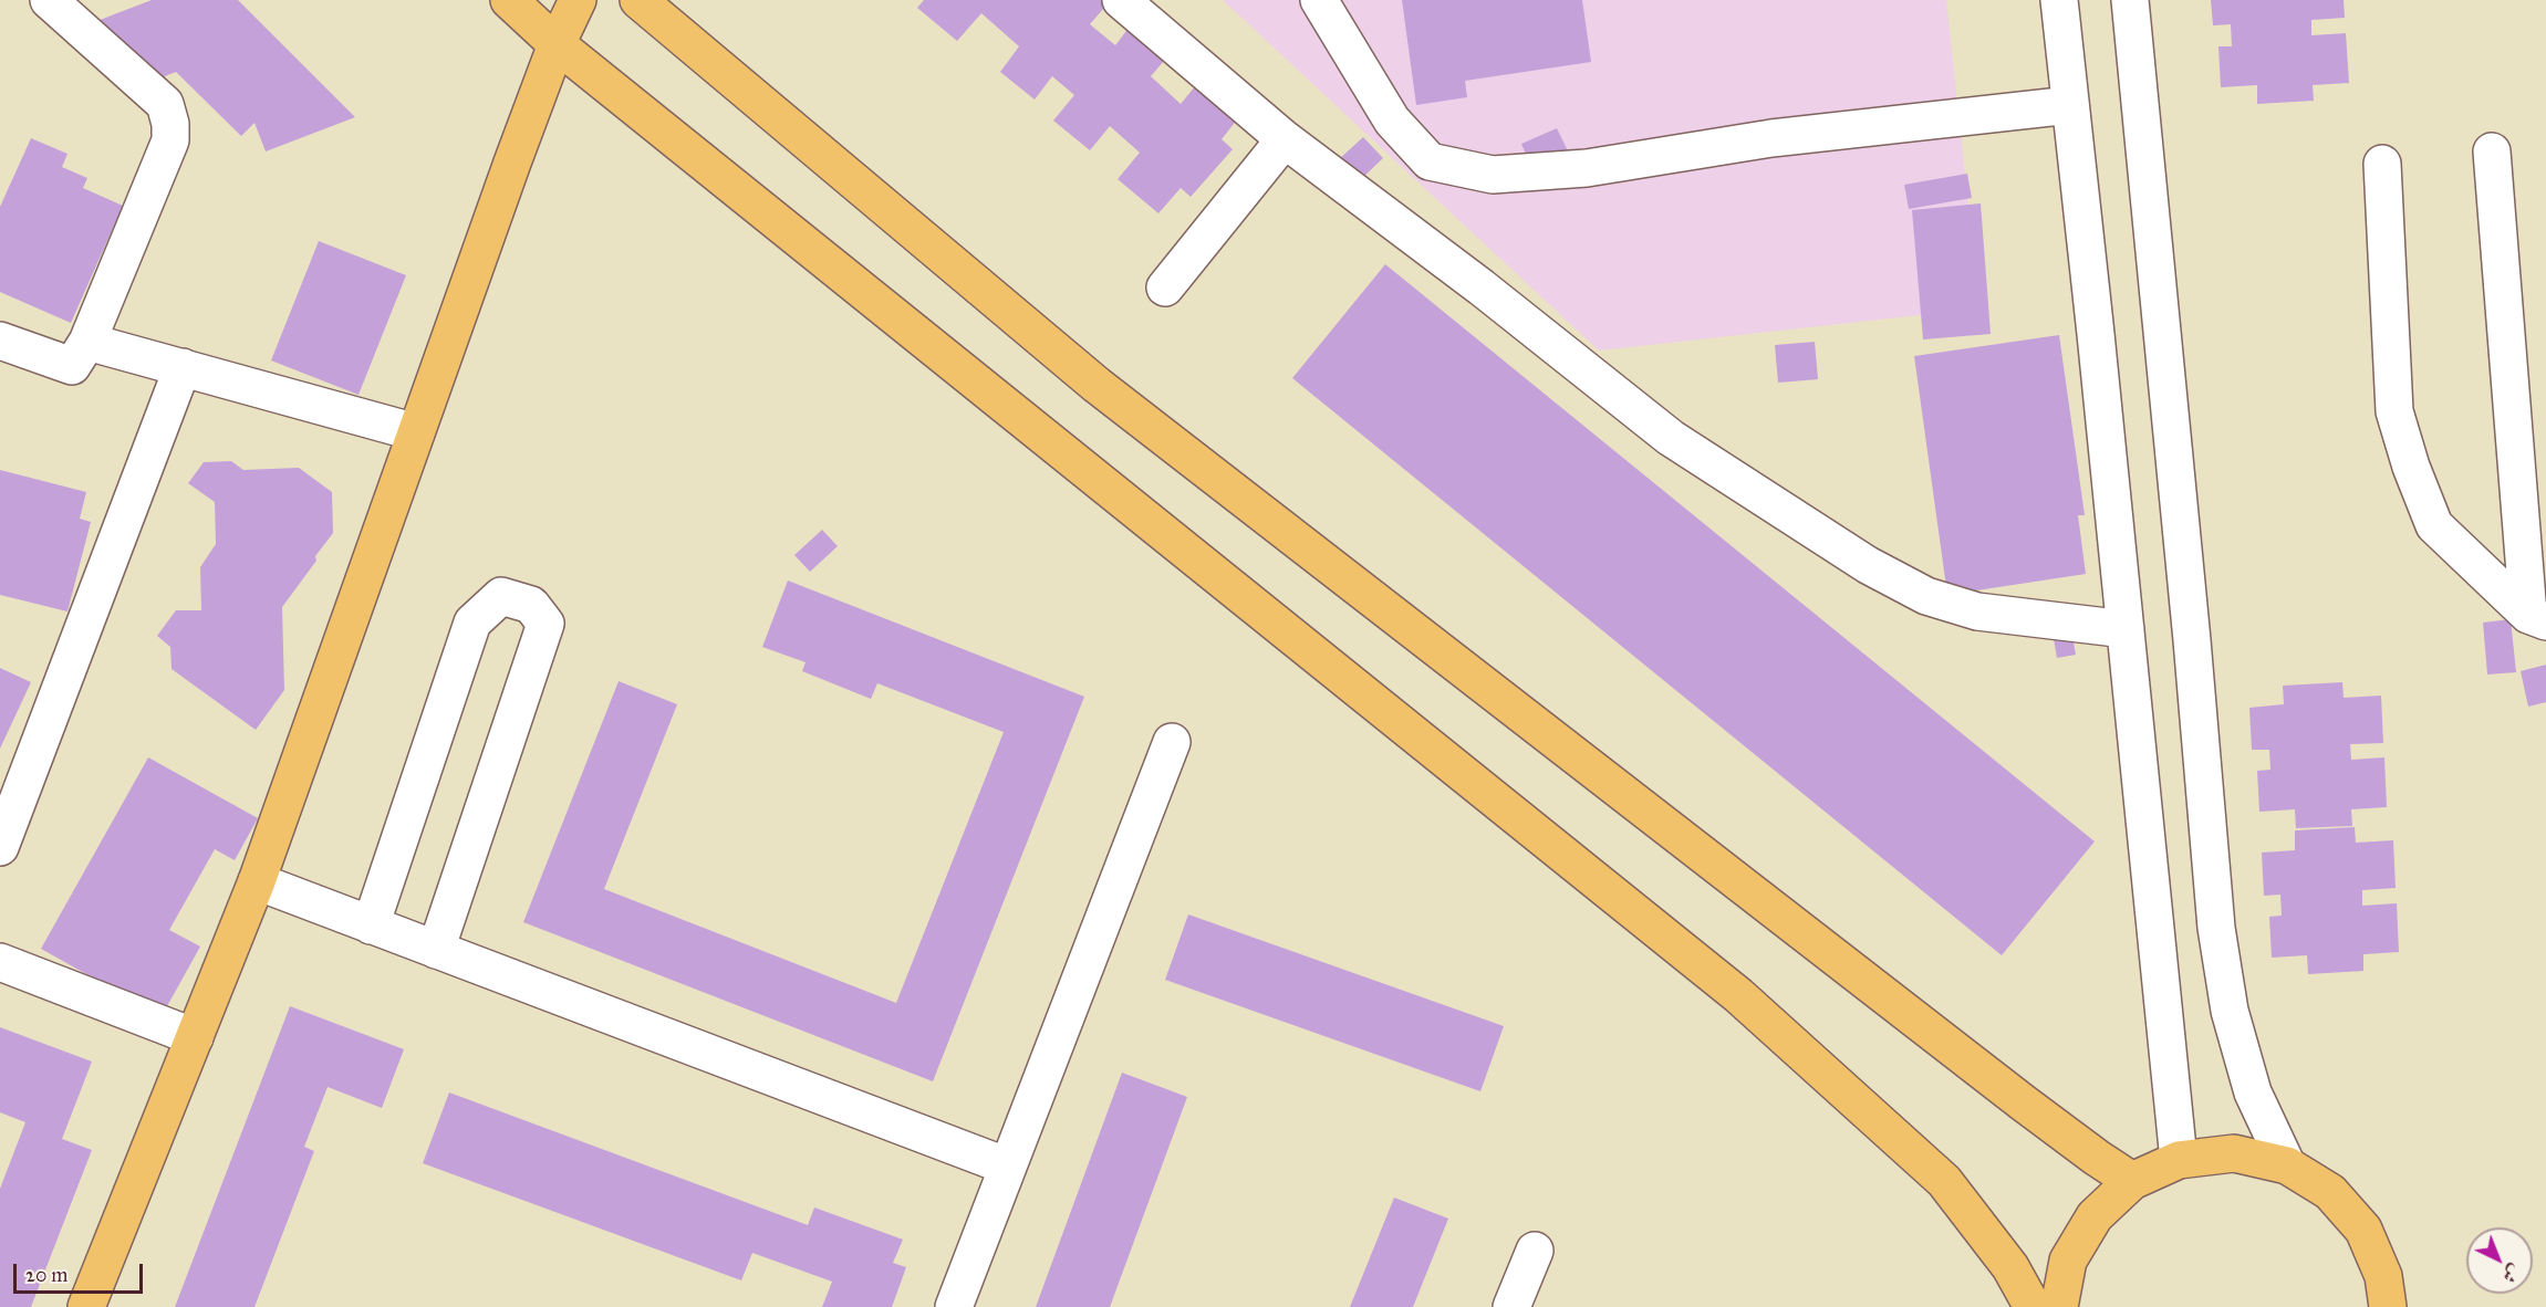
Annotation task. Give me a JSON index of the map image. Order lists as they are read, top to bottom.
{
  "scale_bar": "20 m",
  "north": "bottom right"
}
